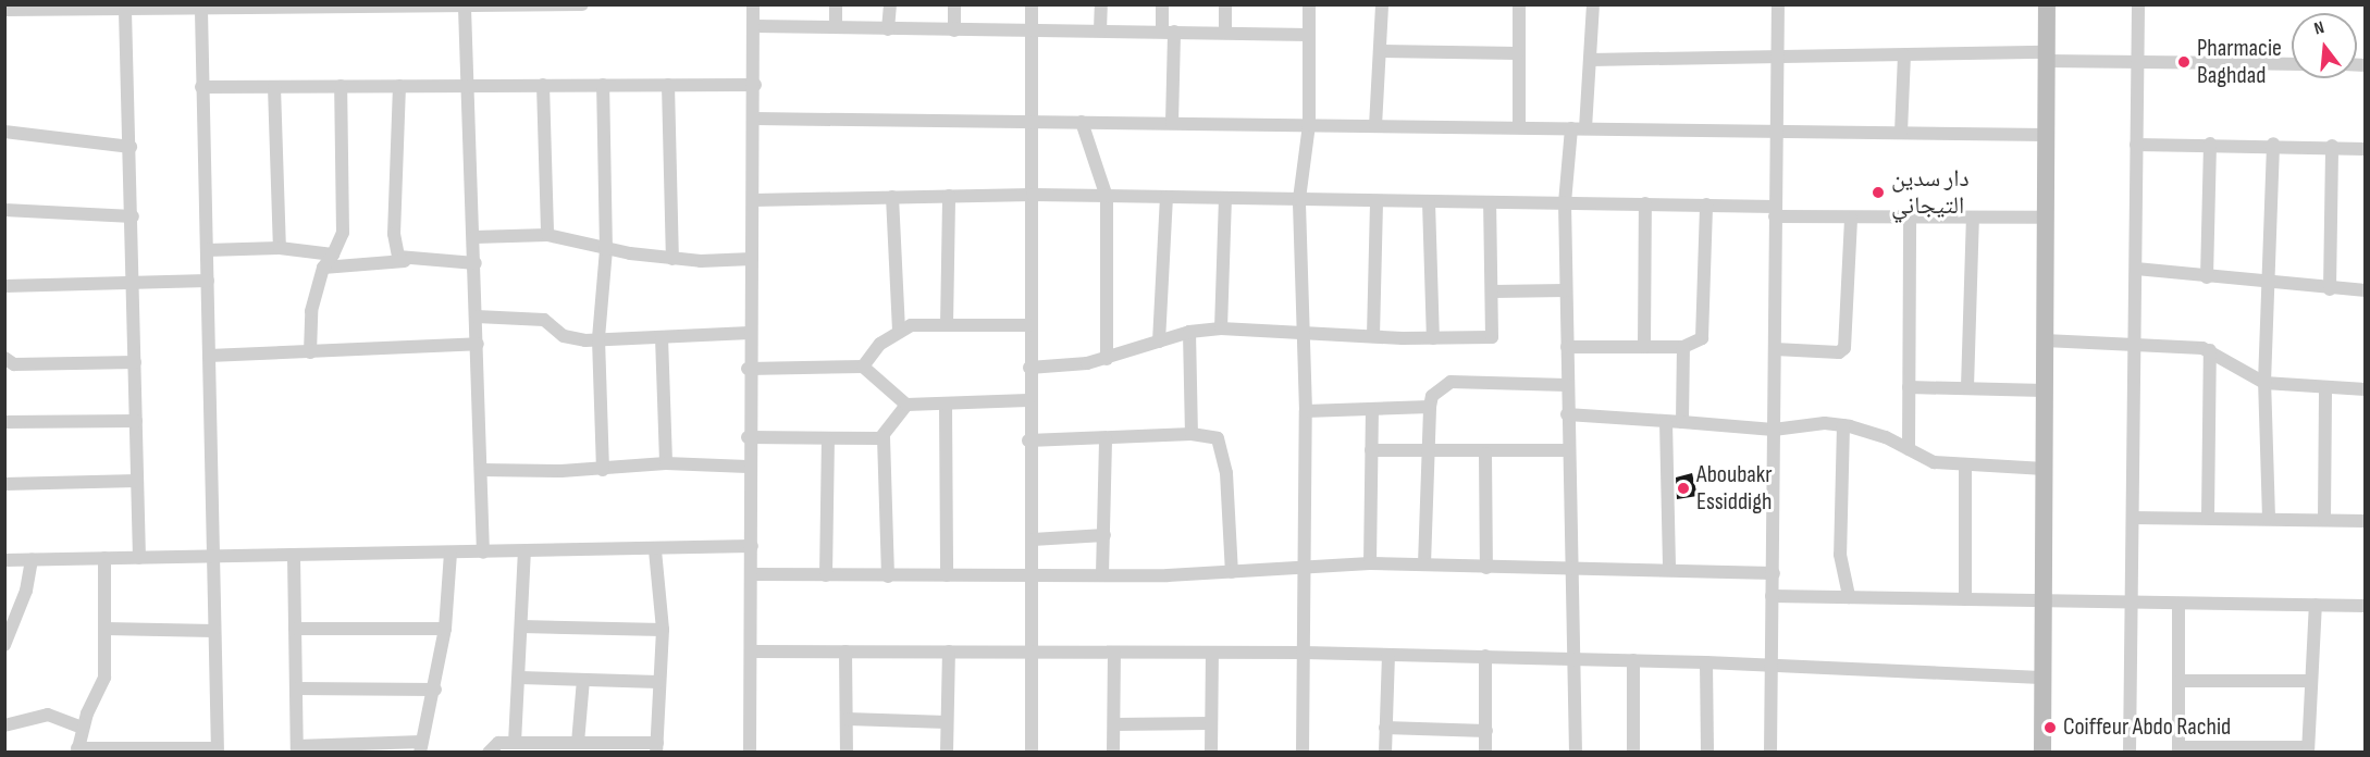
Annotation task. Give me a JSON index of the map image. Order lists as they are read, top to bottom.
{
  "places": [
    "Pharmacie Baghdad",
    "دار سدين التيجاني",
    "Aboubakr Essiddigh",
    "Coiffeur Abdo Rachid"
  ],
  "north": "top"
}
